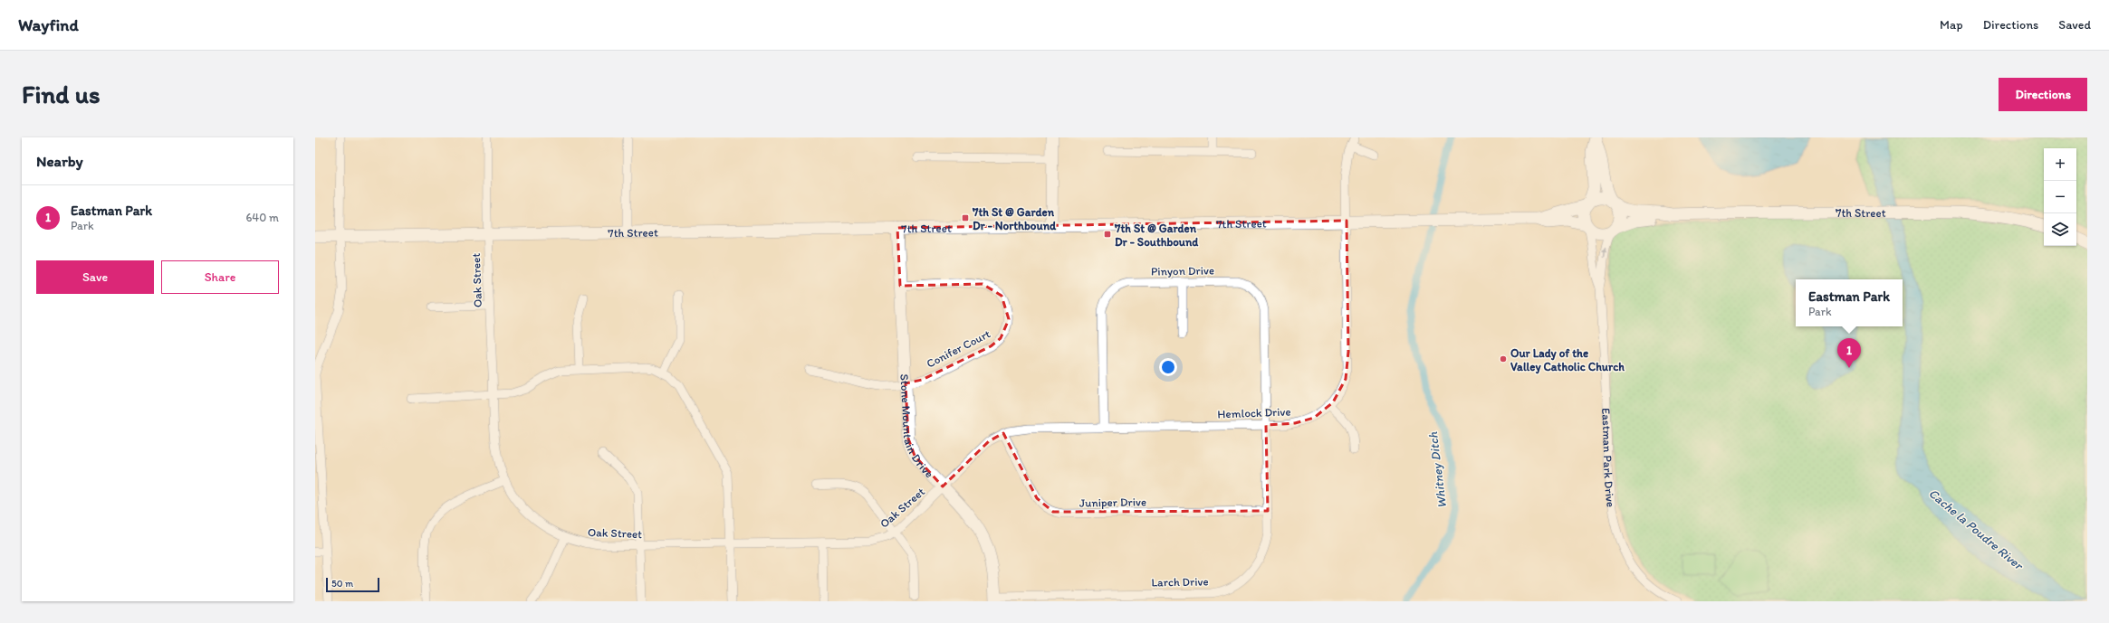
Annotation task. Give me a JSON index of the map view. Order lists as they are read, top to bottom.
{
  "streets": {
    "street": [
      "7th Street",
      "Pinyon Drive",
      "Oak Street",
      "Conifer Court",
      "Hemlock Drive",
      "Stone Mountain Drive",
      "Eastman Park Drive",
      "Juniper Drive",
      "Larch Drive"
    ]
  },
  "crossings": [
    ["7th Street", "Oak Street"],
    ["7th Street", "Hemlock Drive"],
    ["7th Street", "Stone Mountain Drive"],
    ["7th Street", "Eastman Park Drive"],
    ["Pinyon Drive", "Hemlock Drive"],
    ["Pinyon Drive", "Larch Drive"],
    ["Oak Street", "Hemlock Drive"],
    ["Oak Street", "Stone Mountain Drive"],
    ["Conifer Court", "Stone Mountain Drive"],
    ["Hemlock Drive", "Stone Mountain Drive"],
    ["Hemlock Drive", "Juniper Drive"],
    ["Hemlock Drive", "Larch Drive"],
    ["Stone Mountain Drive", "Larch Drive"],
    ["Juniper Drive", "Larch Drive"]
  ],
  "water": ["Whitney Ditch", "Cache la Poudre River"],
  "places": {
    "transit": ["7th St @ Garden Dr - Northbound", "7th St @ Garden Dr - Southbound"],
    "other": ["Our Lady of the Valley Catholic Church"]
  },
  "scale_bar": "50 m",
  "page": {
    "header": "Wayfind",
    "nav": ["Map", "Directions", "Saved"],
    "buttons": [
      "Directions",
      ["Save", "Share"]
    ],
    "title": "Find us",
    "heading": "Nearby",
    "map_buttons": ["+", "−"],
    "list": [
      {
        "mark": "1",
        "name": "Eastman Park",
        "note": "Park",
        "value": "640 m"
      }
    ],
    "popup": ["Eastman Park", "Park"],
    "pins": "1",
    "scale": "50 m"
  }
}
